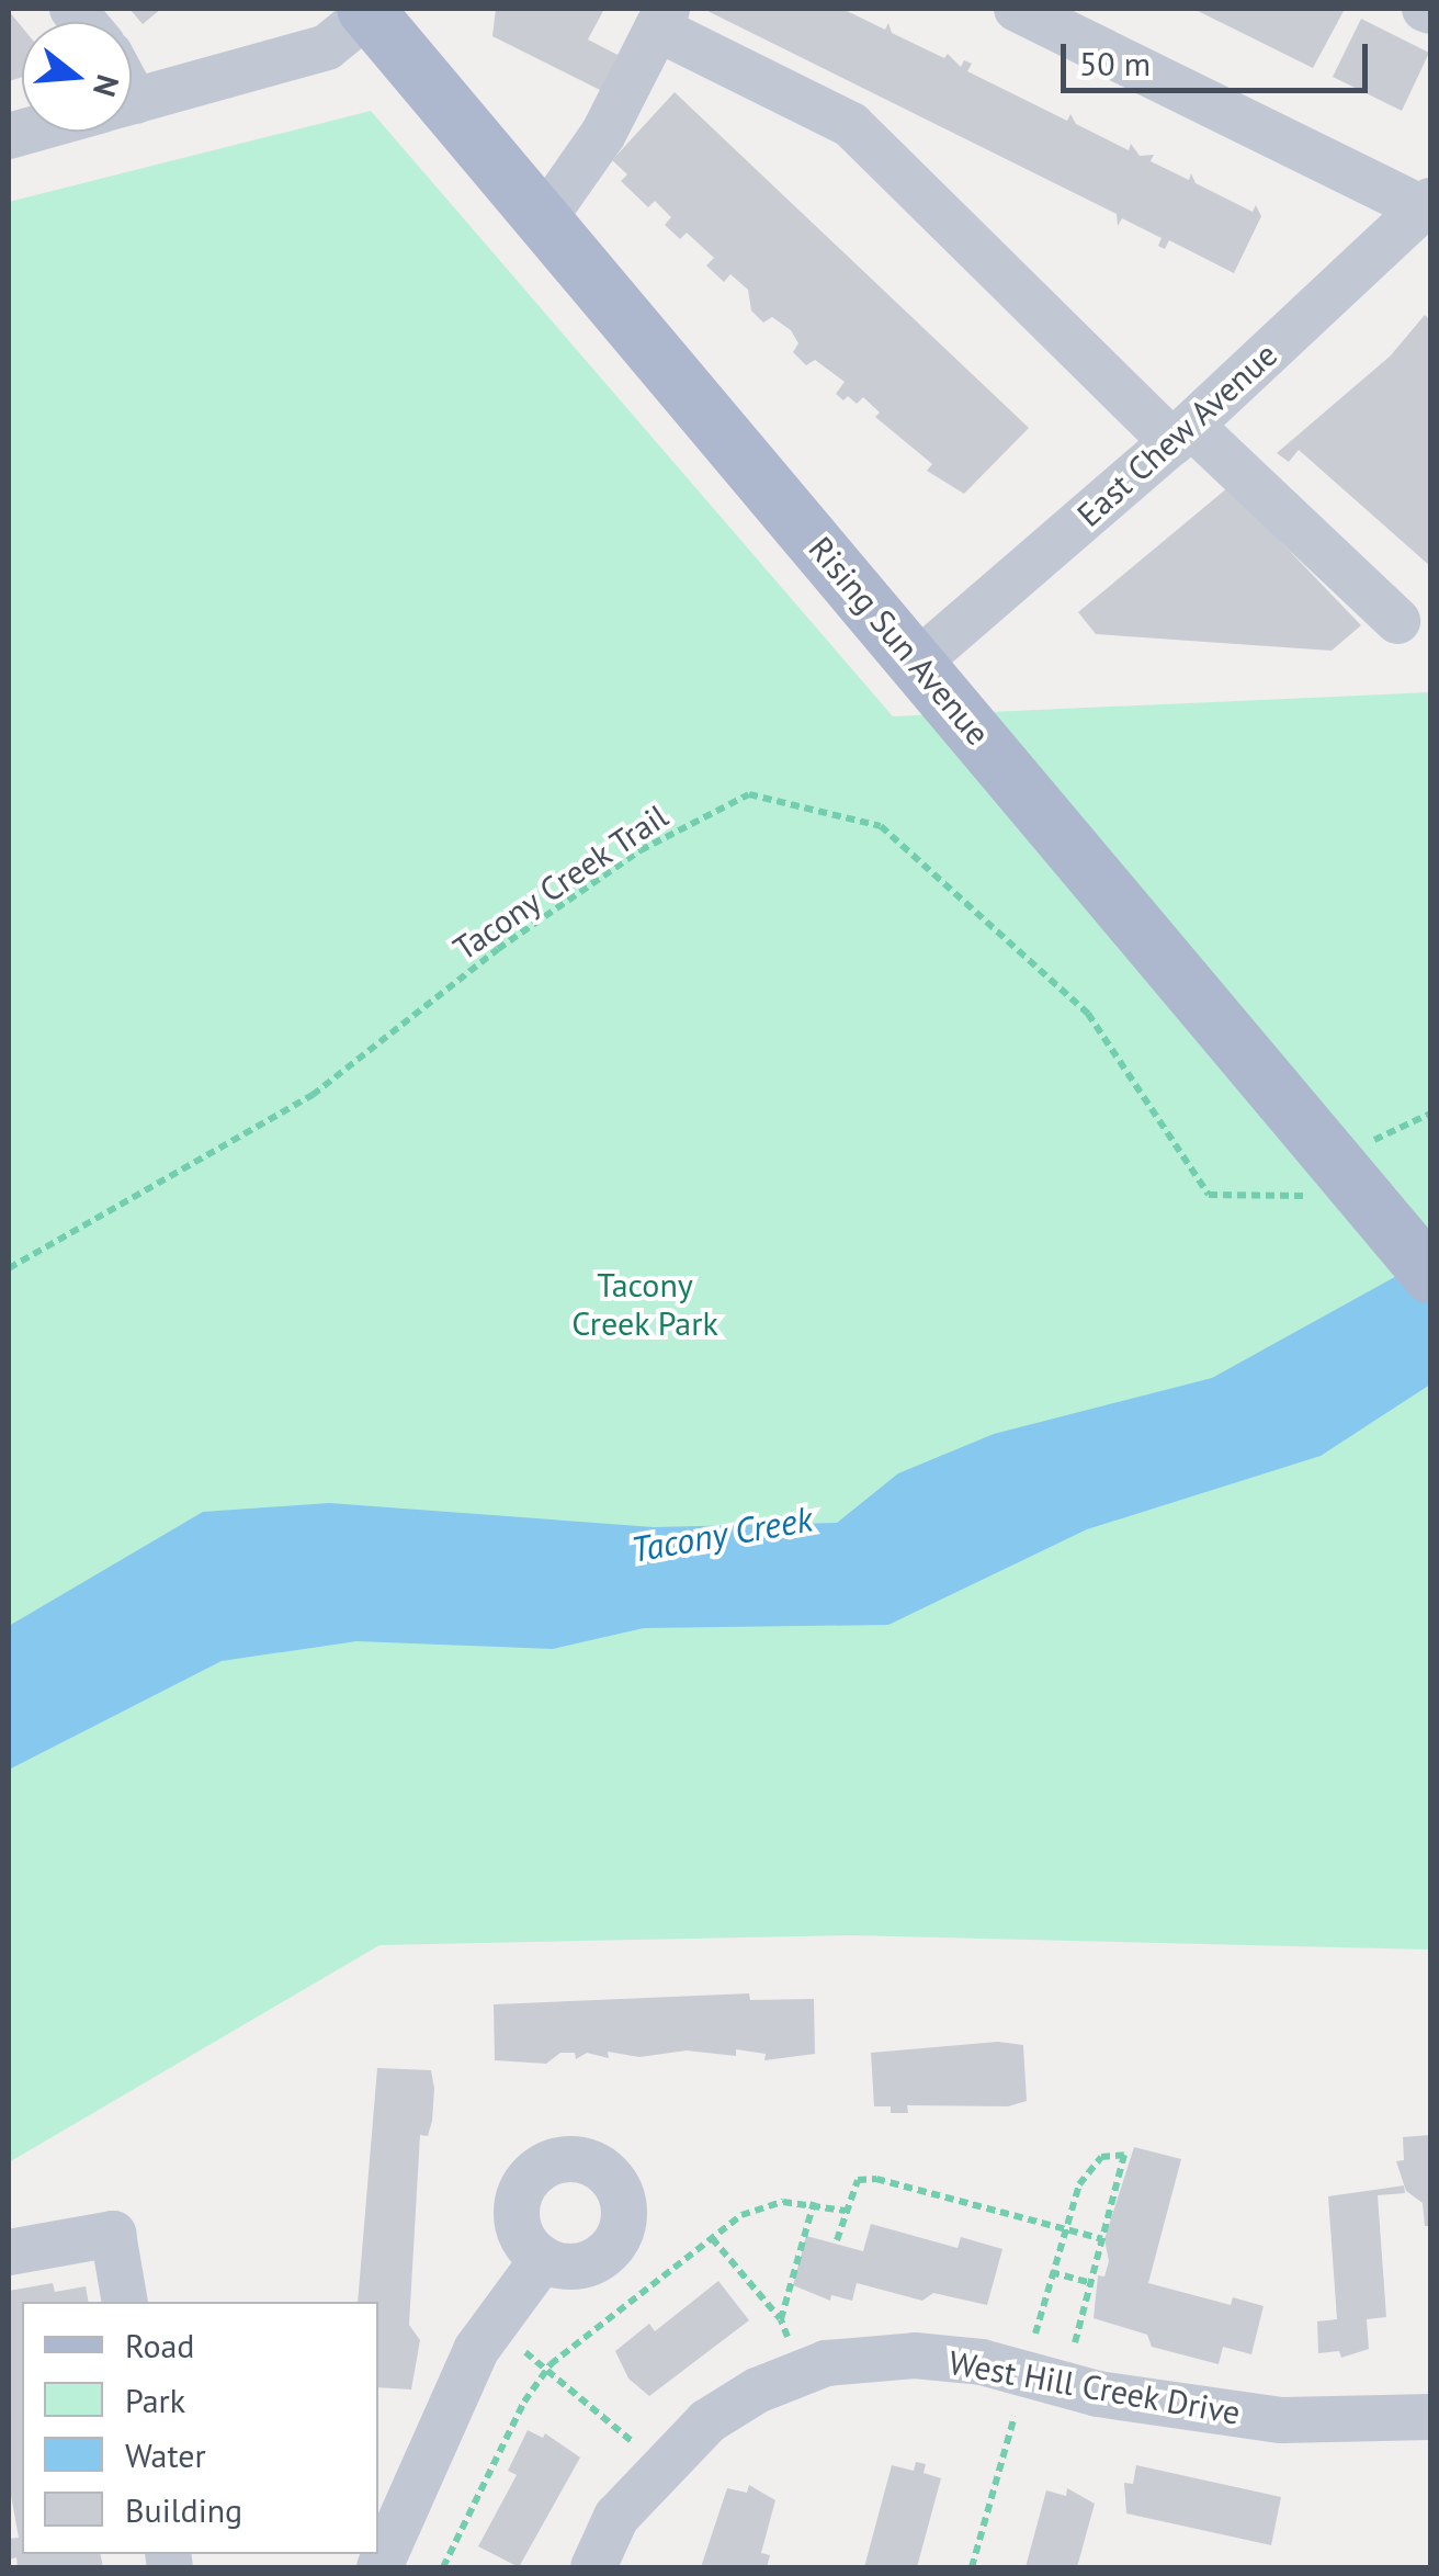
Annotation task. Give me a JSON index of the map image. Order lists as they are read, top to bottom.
{
  "streets": {
    "main road": ["Rising Sun Avenue"],
    "street": ["East Chew Avenue", "West Hill Creek Drive"],
    "path": ["Tacony Creek Trail"]
  },
  "crossings": [
    ["East Chew Avenue", "Rising Sun Avenue"]
  ],
  "water": ["Tacony Creek"],
  "parks": ["Tacony Creek Park"],
  "legend": [
    "Road",
    "Park",
    "Water",
    "Building"
  ],
  "scale_bar": "50 m",
  "north": "right"
}
